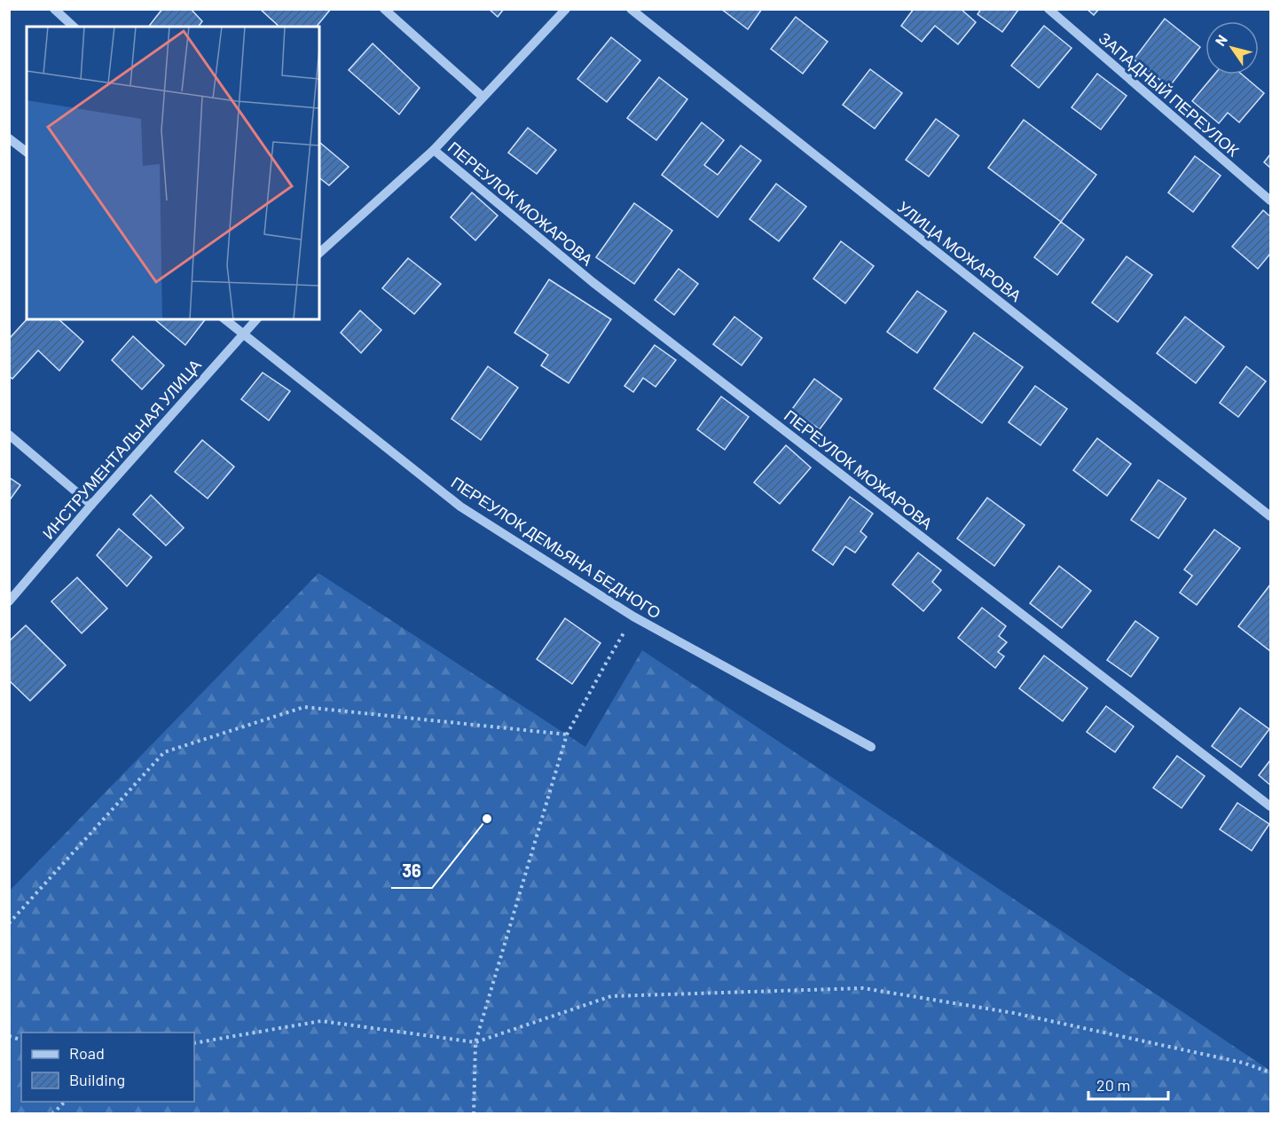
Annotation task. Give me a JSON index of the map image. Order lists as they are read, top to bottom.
{
  "streets": {
    "street": [
      "ЗАПАДНЫЙ ПЕРЕУЛОК",
      "ПЕРЕУЛОК МОЖАРОВА",
      "УЛИЦА МОЖАРОВА",
      "ИНСТРУМЕНТАЛЬНАЯ УЛИЦА",
      "ПЕРЕУЛОК ДЕМЬЯНА БЕДНОГО"
    ]
  },
  "crossings": [
    ["ИНСТРУМЕНТАЛЬНАЯ УЛИЦА", "ПЕРЕУЛОК ДЕМЬЯНА БЕДНОГО"]
  ],
  "places": ["36"],
  "legend": ["Road", "Building"],
  "scale_bar": "20 m",
  "north": "top left"
}
